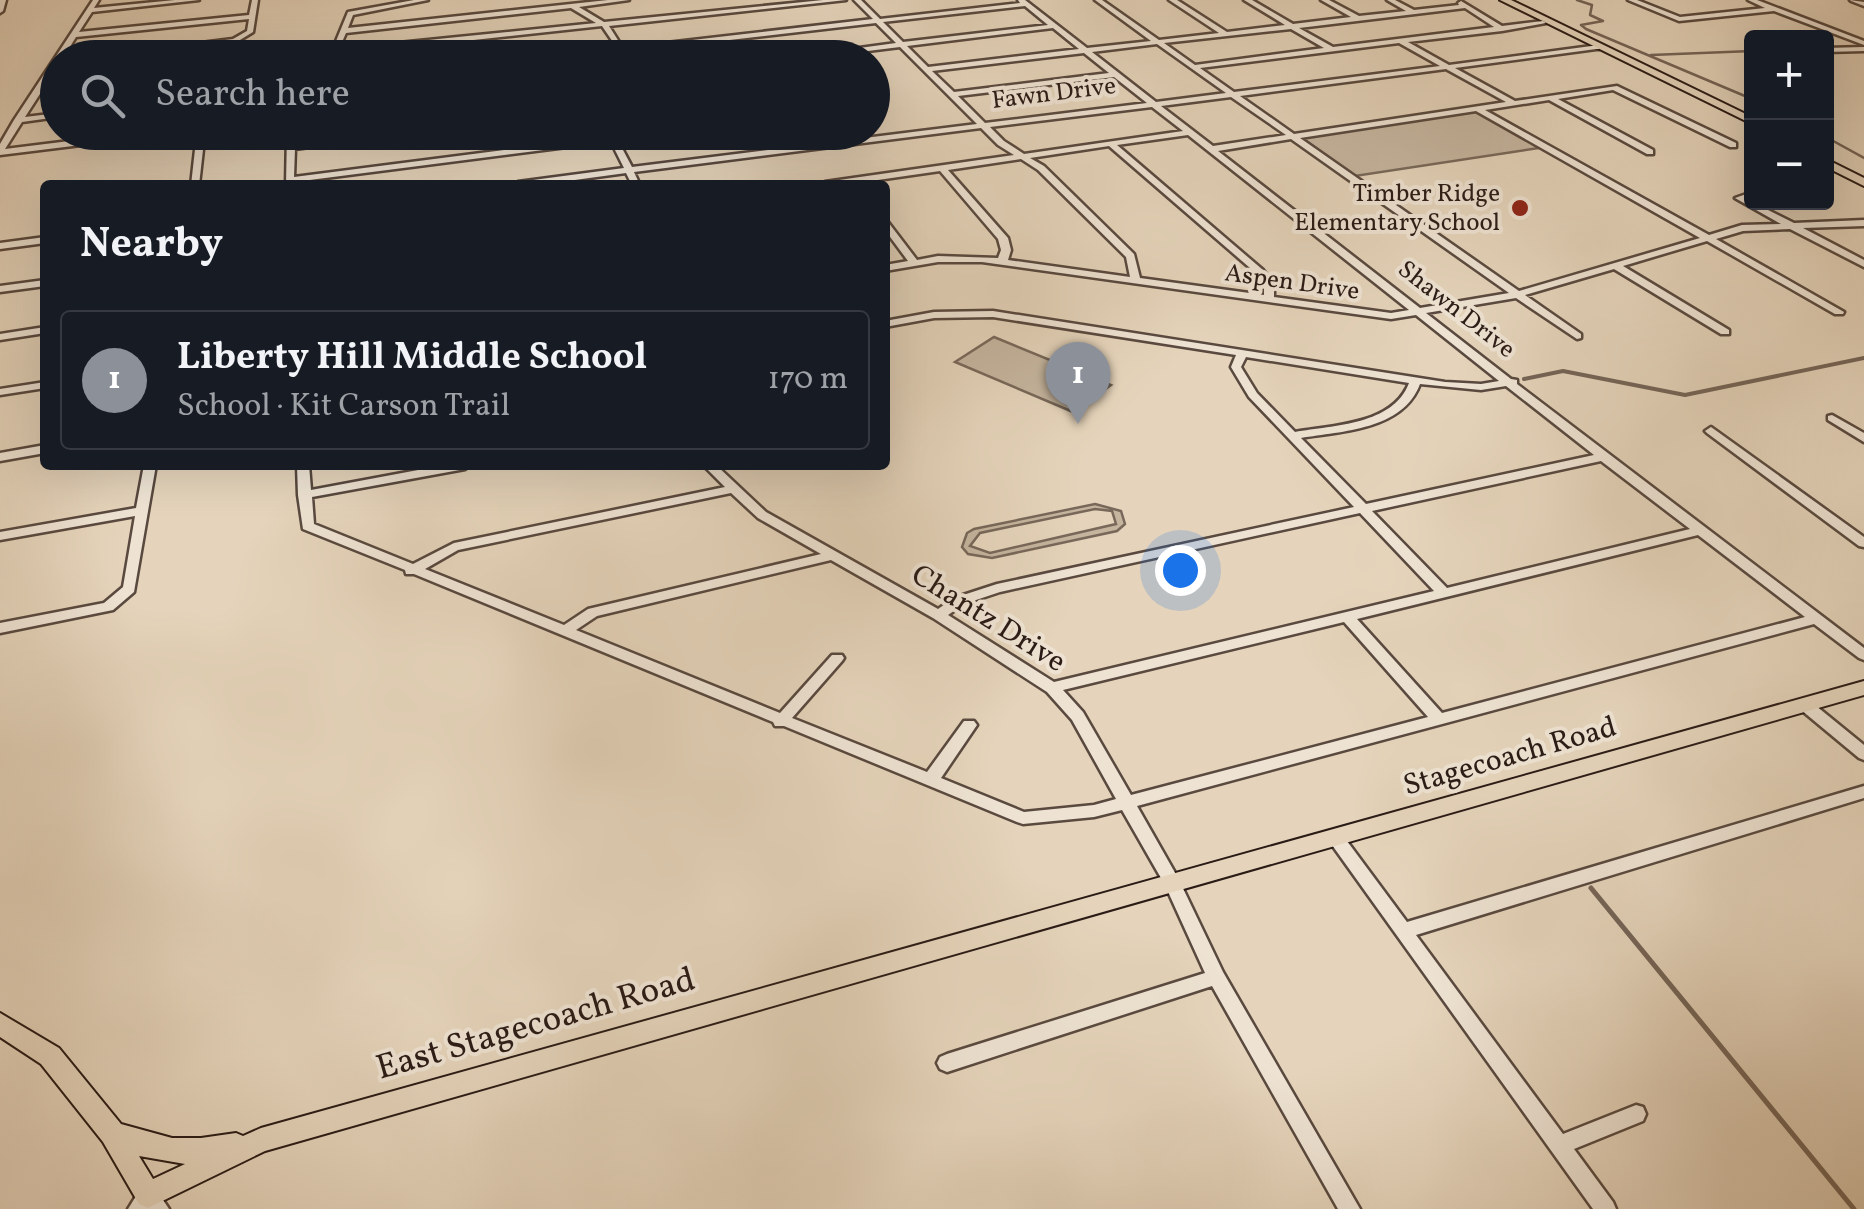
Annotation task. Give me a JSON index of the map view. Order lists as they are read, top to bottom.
{
  "streets": {
    "main road": ["Stagecoach Road", "East Stagecoach Road"],
    "street": [
      "Fawn Drive",
      "Aspen Drive",
      "Shawn Drive",
      "Chantz Drive"
    ]
  },
  "crossings": [
    ["Fawn Drive", "Shawn Drive"],
    ["Aspen Drive", "Shawn Drive"],
    ["Chantz Drive", "Stagecoach Road"],
    ["Chantz Drive", "East Stagecoach Road"],
    ["Stagecoach Road", "East Stagecoach Road"]
  ],
  "places": ["Timber Ridge Elementary School"],
  "page": {
    "map_buttons": ["+", "−"],
    "search": "Search here",
    "heading": "Nearby",
    "list": [
      {
        "mark": "1",
        "name": "Liberty Hill Middle School",
        "note": "School · Kit Carson Trail",
        "value": "170 m"
      }
    ],
    "pins": "1"
  }
}
